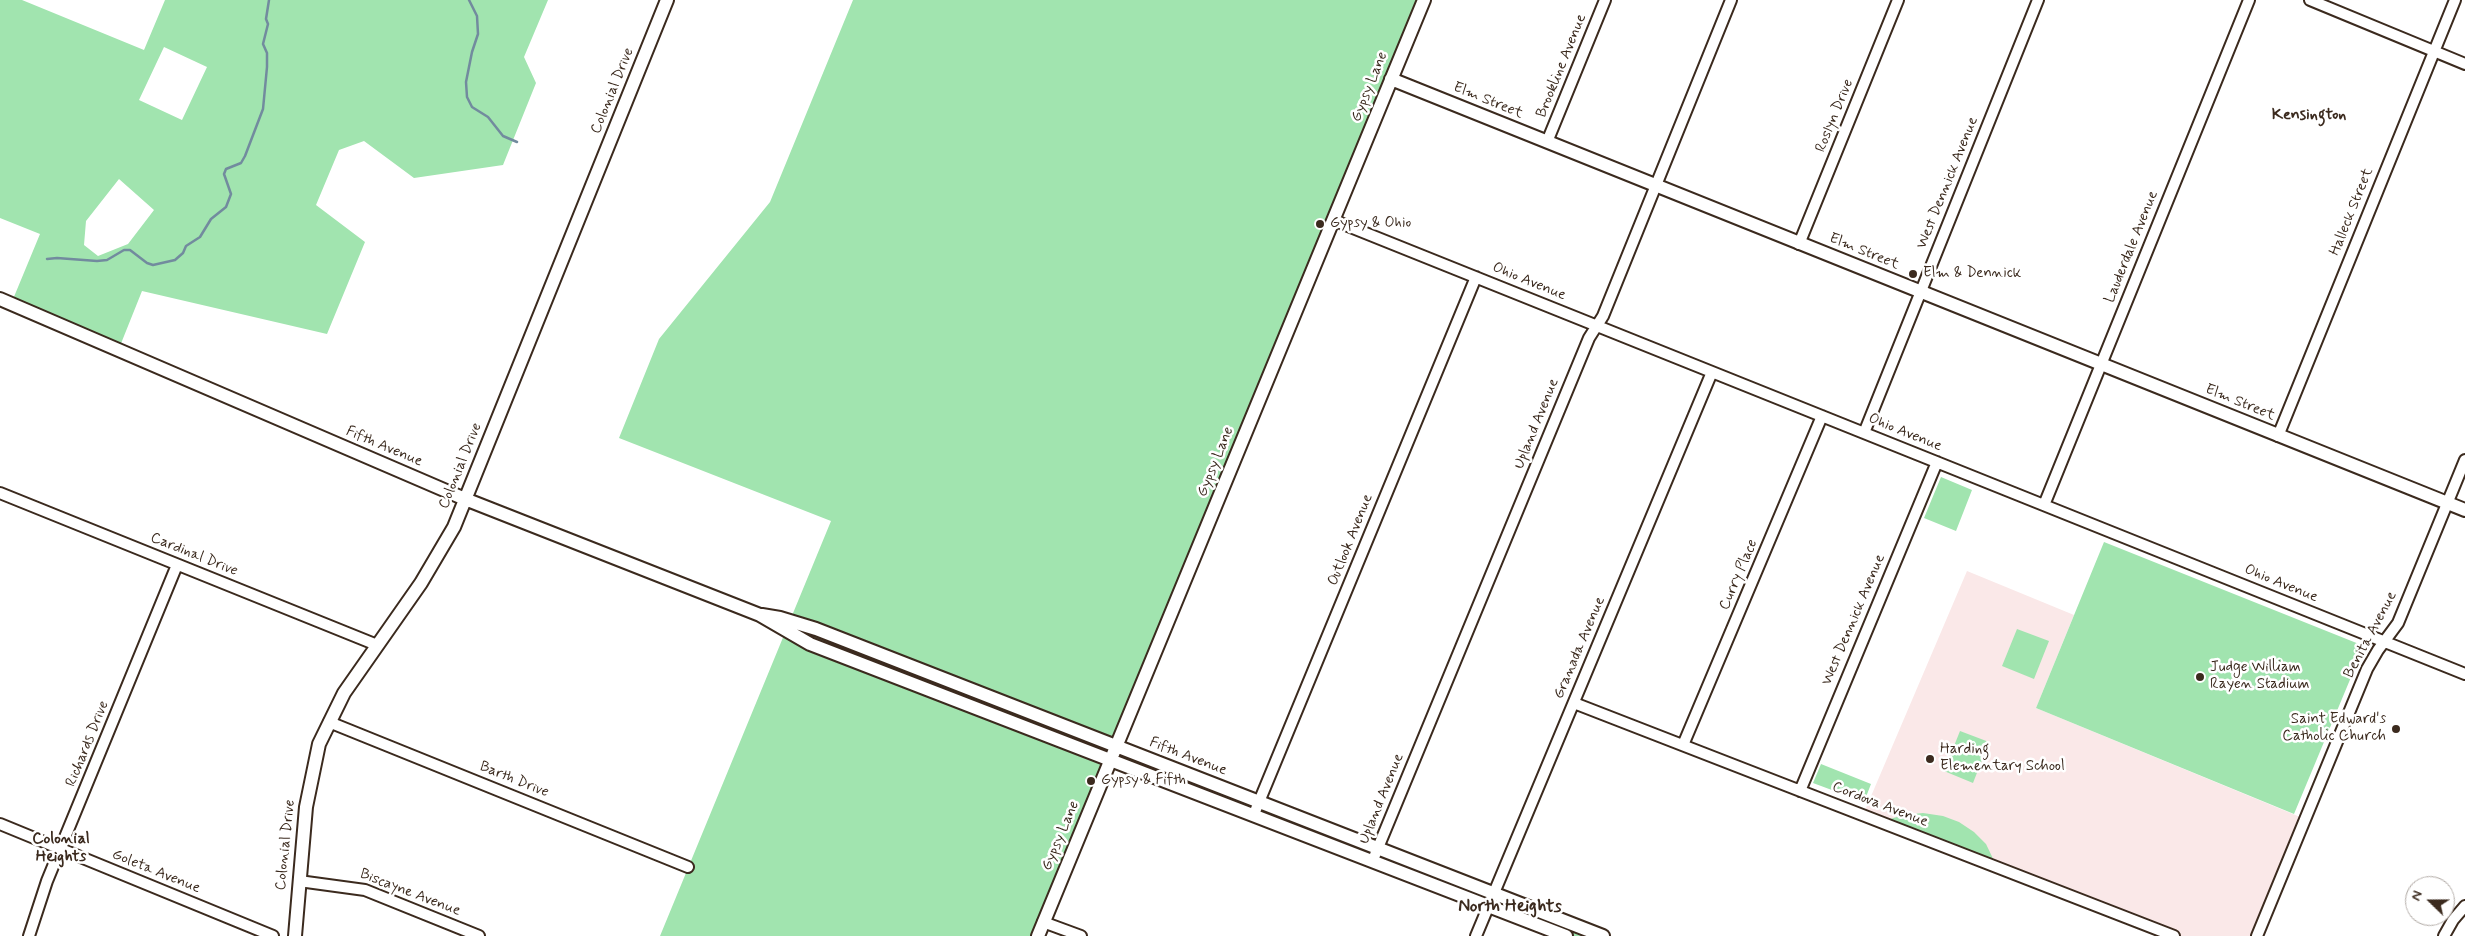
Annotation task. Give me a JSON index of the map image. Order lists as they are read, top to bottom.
{
  "streets": {
    "street": [
      "Brookline Avenue",
      "Gypsy Lane",
      "Colonial Drive",
      "Elm Street",
      "Roslyn Drive",
      "West Dennick Avenue",
      "Halleck Street",
      "Lauderdale Avenue",
      "Ohio Avenue",
      "Upland Avenue",
      "Fifth Avenue",
      "Outlook Avenue",
      "Cardinal Drive",
      "Curry Place",
      "Benita Avenue",
      "Granada Avenue",
      "Richards Drive",
      "Barth Drive",
      "Cordova Avenue",
      "Goleta Avenue",
      "Biscayne Avenue"
    ]
  },
  "crossings": [
    ["Brookline Avenue", "Elm Street"],
    ["Gypsy Lane", "Elm Street"],
    ["Gypsy Lane", "Ohio Avenue"],
    ["Gypsy Lane", "Fifth Avenue"],
    ["Colonial Drive", "Fifth Avenue"],
    ["Colonial Drive", "Cardinal Drive"],
    ["Colonial Drive", "Barth Drive"],
    ["Colonial Drive", "Biscayne Avenue"],
    ["Elm Street", "Roslyn Drive"],
    ["Elm Street", "West Dennick Avenue"],
    ["Elm Street", "Halleck Street"],
    ["Elm Street", "Lauderdale Avenue"],
    ["Elm Street", "Upland Avenue"],
    ["Elm Street", "Benita Avenue"],
    ["West Dennick Avenue", "Ohio Avenue"],
    ["West Dennick Avenue", "Cordova Avenue"],
    ["Lauderdale Avenue", "Ohio Avenue"],
    ["Ohio Avenue", "Upland Avenue"],
    ["Ohio Avenue", "Outlook Avenue"],
    ["Ohio Avenue", "Curry Place"],
    ["Ohio Avenue", "Benita Avenue"],
    ["Ohio Avenue", "Granada Avenue"],
    ["Upland Avenue", "Fifth Avenue"],
    ["Fifth Avenue", "Outlook Avenue"],
    ["Fifth Avenue", "Granada Avenue"],
    ["Cardinal Drive", "Richards Drive"],
    ["Curry Place", "Cordova Avenue"],
    ["Granada Avenue", "Cordova Avenue"],
    ["Richards Drive", "Goleta Avenue"]
  ],
  "districts": ["Kensington", "Colonial Heights", "North Heights"],
  "places": [
    "Gypsy & Ohio",
    "Elm & Dennick",
    "Judge William Rayen Stadium",
    "Saint Edward's Catholic Church",
    "Harding Elementary School",
    "Gypsy & Fifth"
  ],
  "north": "left"
}
